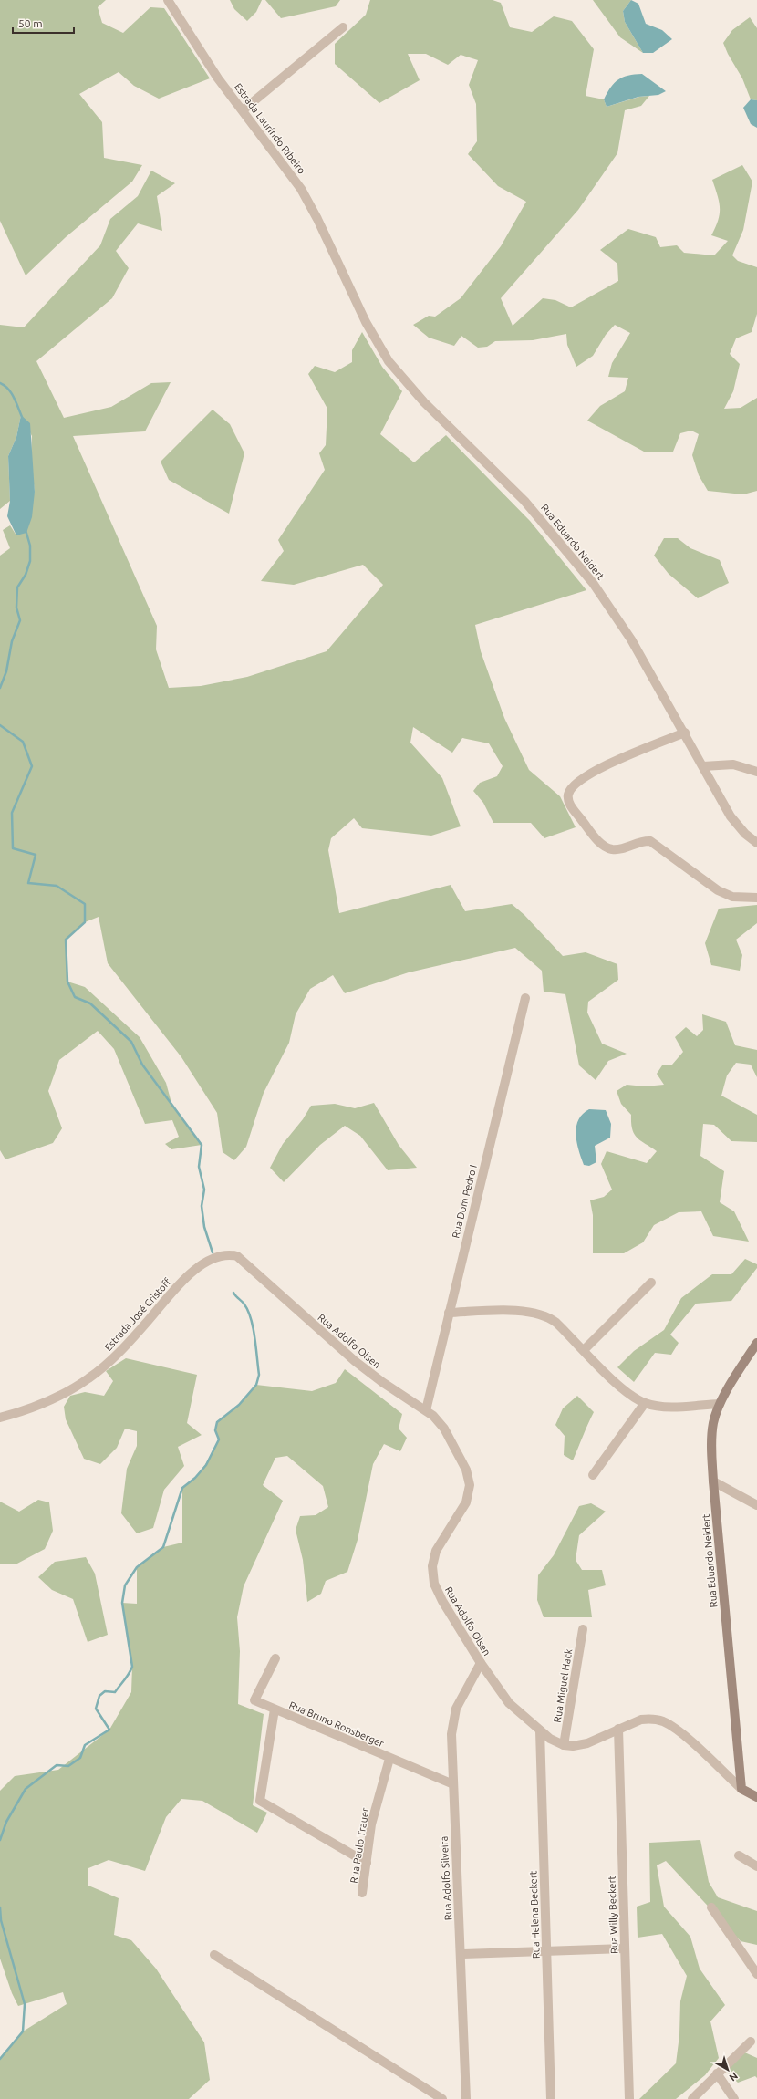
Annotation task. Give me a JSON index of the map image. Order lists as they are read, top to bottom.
{
  "streets": {
    "main road": ["Rua Eduardo Neidert"],
    "street": [
      "Estrada Laurindo Ribeiro",
      "Rua Dom Pedro I",
      "Estrada José Cristoff",
      "Rua Adolfo Olsen",
      "Rua Miguel Hack",
      "Rua Bruno Ronsberger",
      "Rua Paulo Trauer",
      "Rua Adolfo Silveira",
      "Rua Helena Beckert",
      "Rua Willy Beckert"
    ]
  },
  "crossings": [
    ["Estrada Laurindo Ribeiro", "Rua Eduardo Neidert"],
    ["Rua Dom Pedro I", "Rua Adolfo Olsen"],
    ["Estrada José Cristoff", "Rua Adolfo Olsen"],
    ["Rua Adolfo Olsen", "Rua Miguel Hack"],
    ["Rua Adolfo Olsen", "Rua Adolfo Silveira"],
    ["Rua Adolfo Olsen", "Rua Helena Beckert"],
    ["Rua Bruno Ronsberger", "Rua Paulo Trauer"],
    ["Rua Bruno Ronsberger", "Rua Adolfo Silveira"]
  ],
  "scale_bar": "50 m",
  "north": "bottom right"
}
